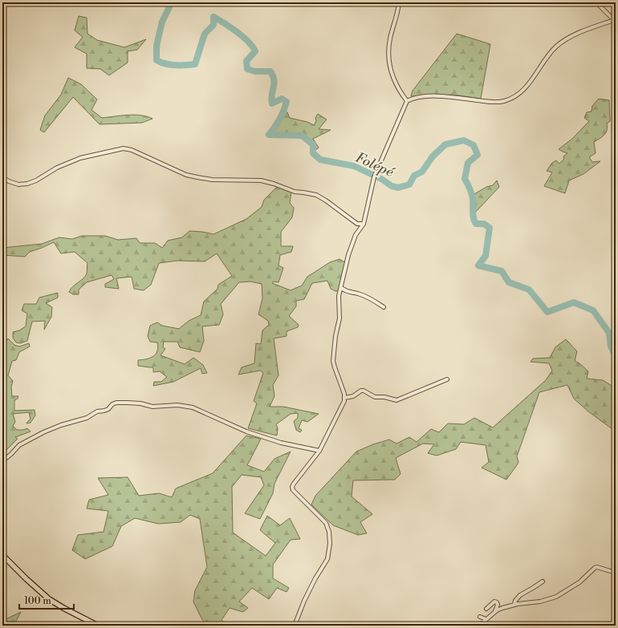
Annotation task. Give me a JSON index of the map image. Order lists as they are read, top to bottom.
{
  "water": ["Folépé"],
  "scale_bar": "100 m"
}
